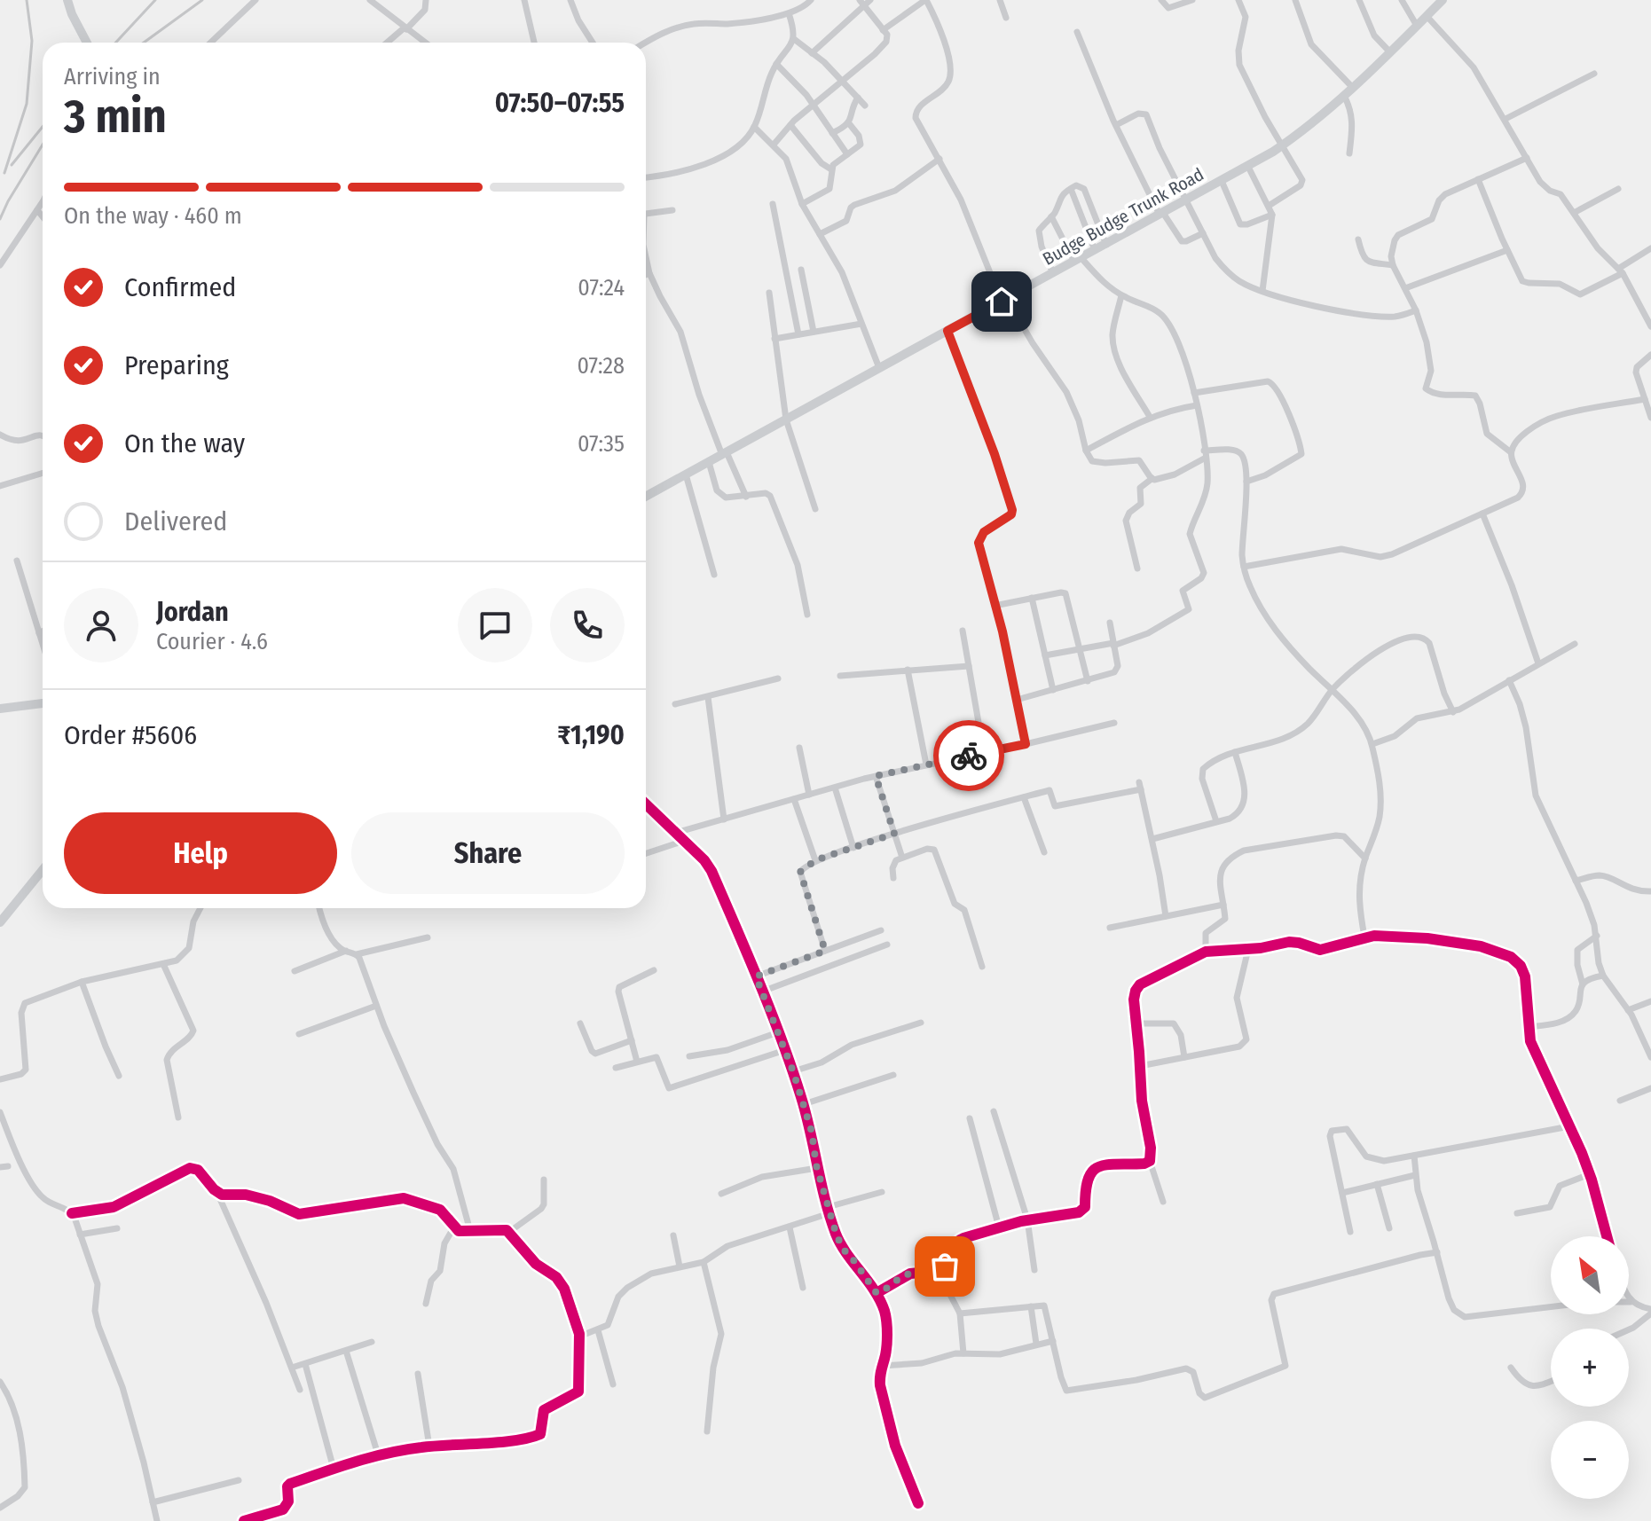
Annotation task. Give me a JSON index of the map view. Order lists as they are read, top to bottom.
{
  "streets": {
    "main road": ["Budge Budge Trunk Road"]
  },
  "north": "top left",
  "page": {
    "heading": ["3 min", "Arriving in", "07:50–07:55"],
    "panel": [
      "Jordan",
      "Courier · 4.6",
      "Order #5606",
      "₹1,190"
    ],
    "bar": "On the way · 460 m",
    "list": [
      ["Confirmed", "07:24"],
      ["Preparing", "07:28"],
      ["On the way", "07:35"],
      "Delivered"
    ],
    "buttons": ["Help", "Share"],
    "map_buttons": ["+", "−"]
  }
}
